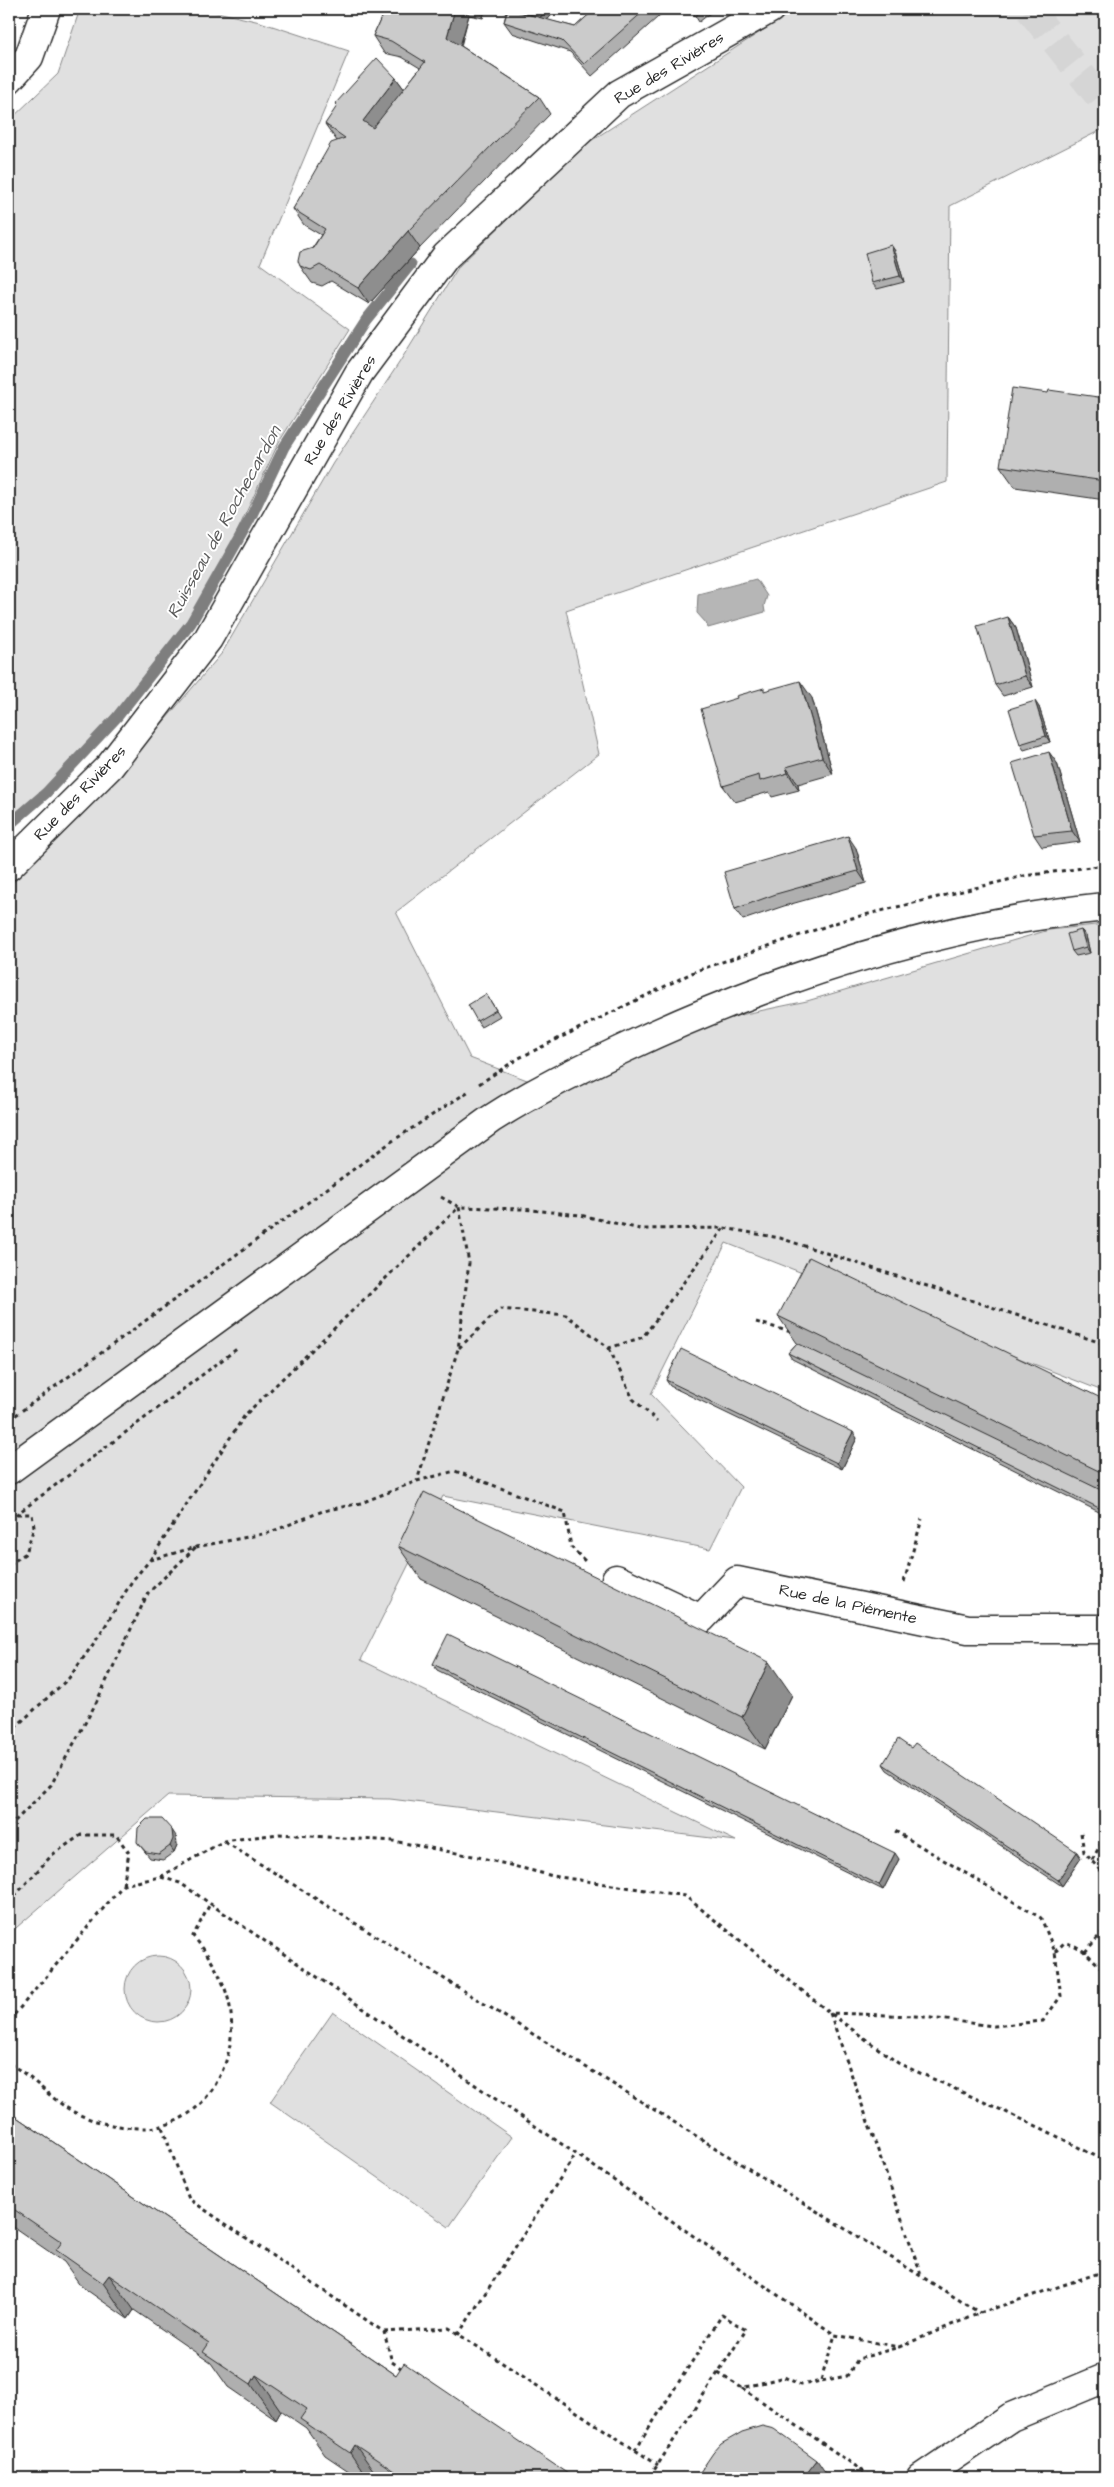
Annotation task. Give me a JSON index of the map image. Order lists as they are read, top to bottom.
{
  "streets": {
    "street": ["Rue des Rivières", "Rue de la Piémente"]
  },
  "water": ["Ruisseau de Rochecardon"]
}
